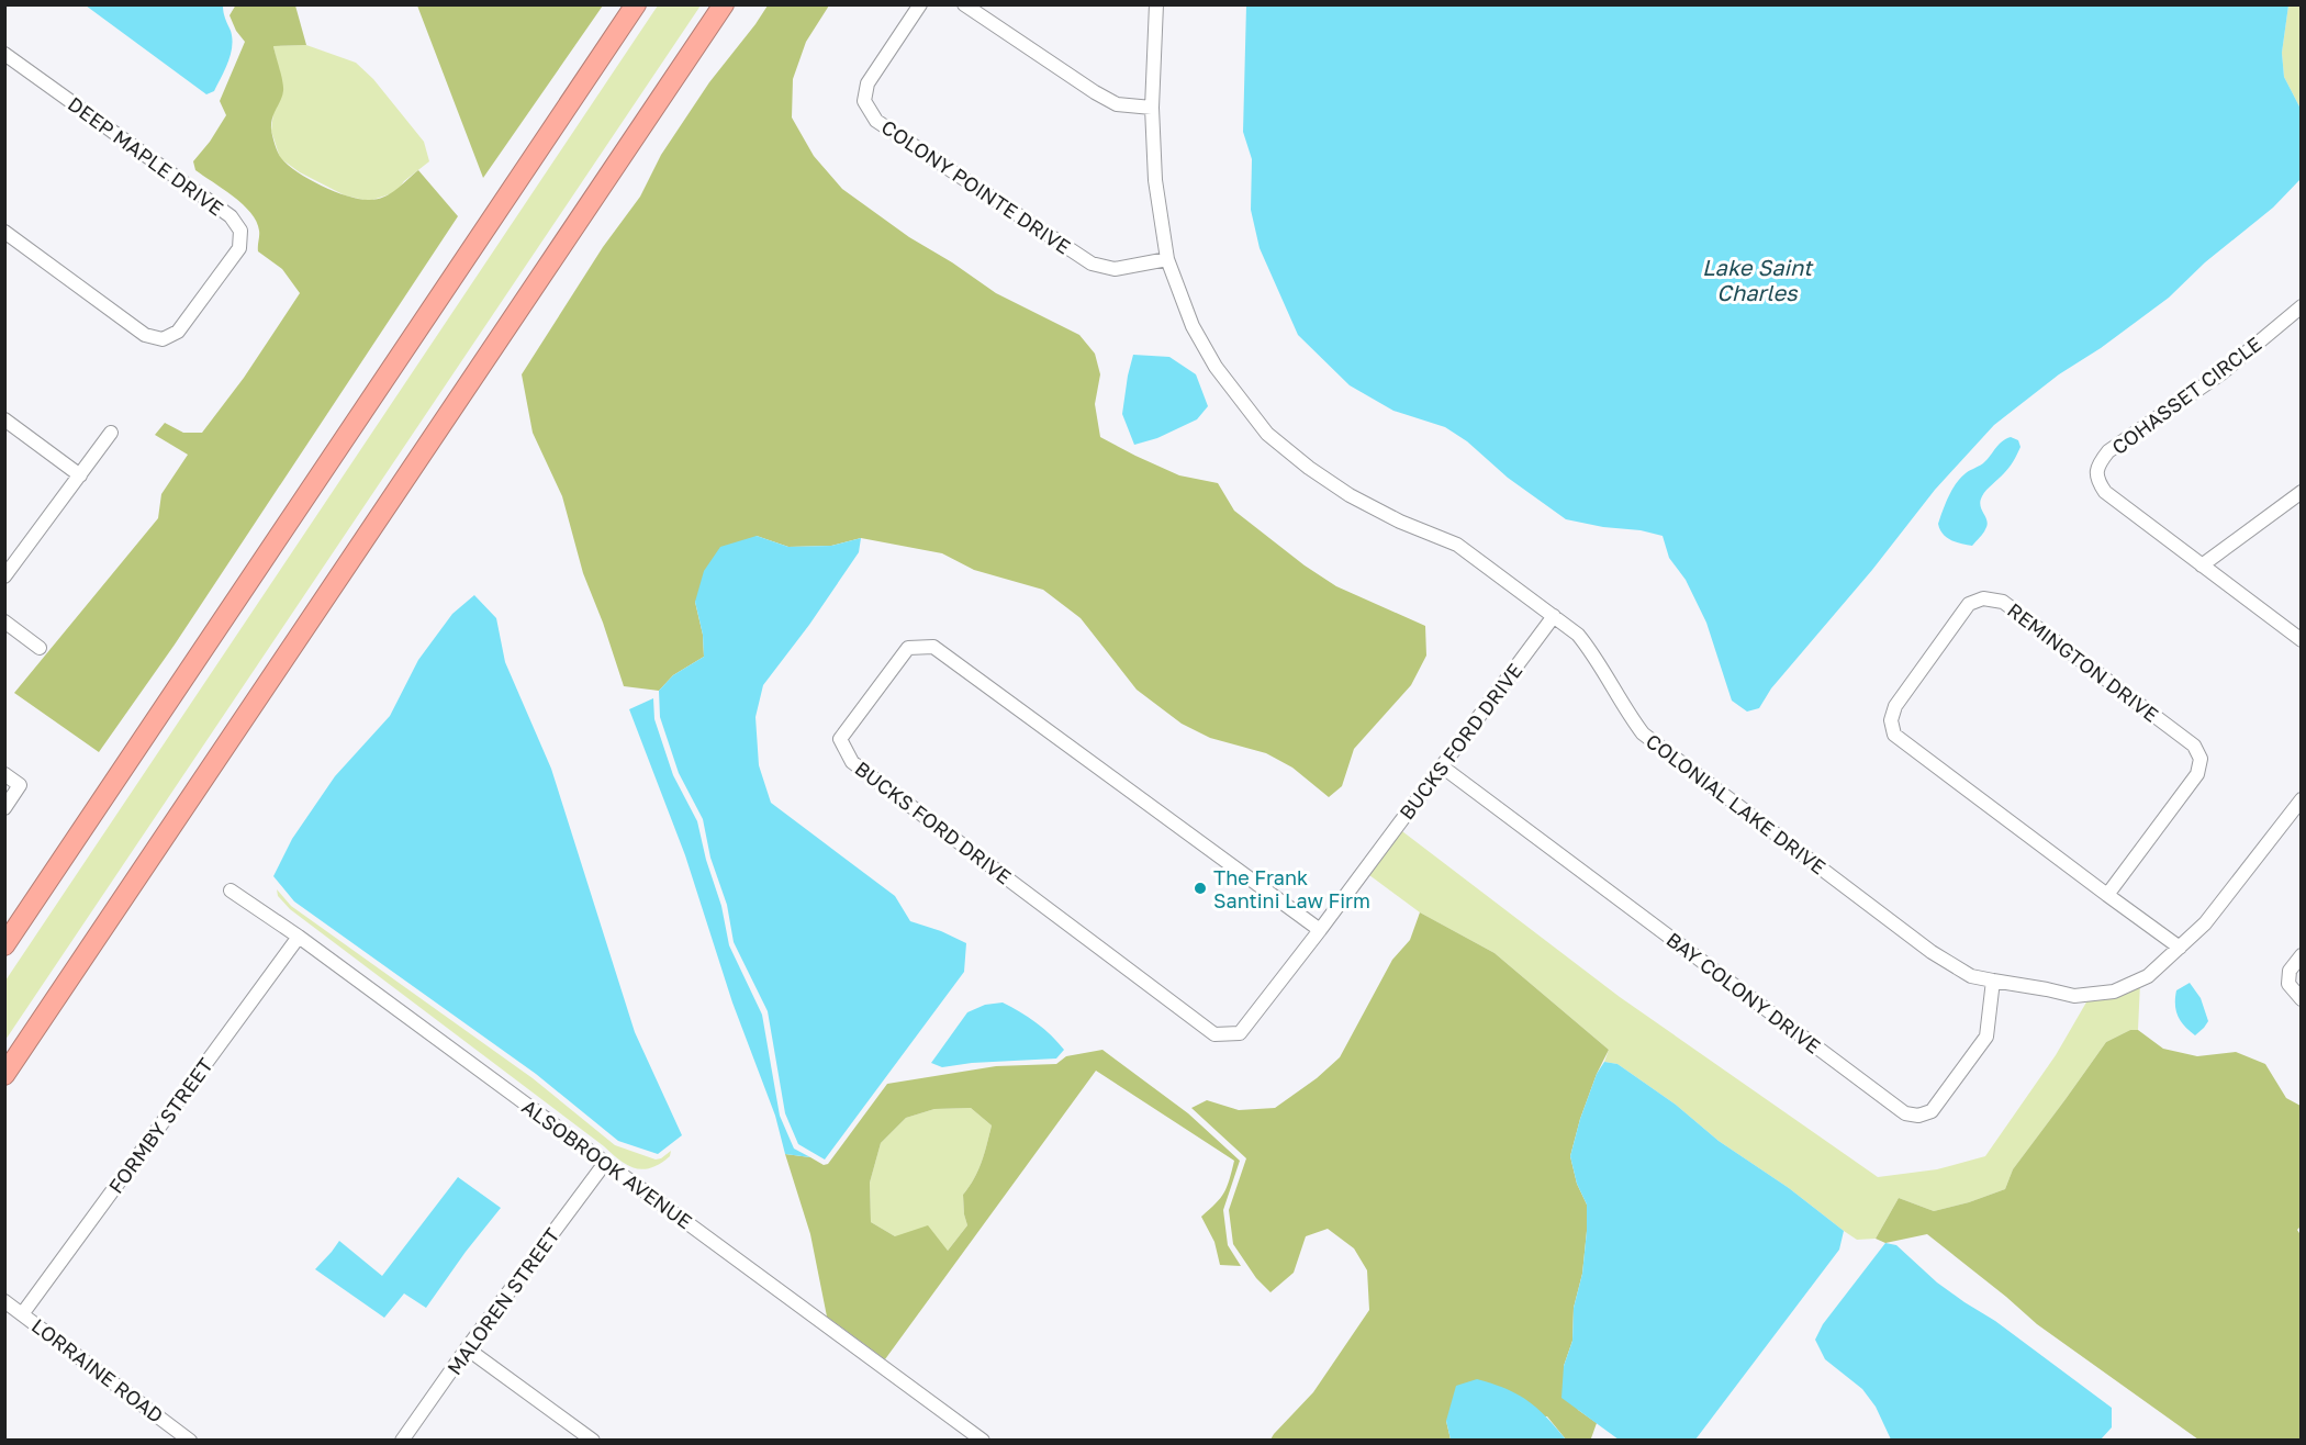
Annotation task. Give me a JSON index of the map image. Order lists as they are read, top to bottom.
{
  "streets": {
    "street": [
      "DEEP MAPLE DRIVE",
      "COLONY POINTE DRIVE",
      "COHASSET CIRCLE",
      "REMINGTON DRIVE",
      "BUCKS FORD DRIVE",
      "COLONIAL LAKE DRIVE",
      "BAY COLONY DRIVE",
      "FORMBY STREET",
      "ALSOBROOK AVENUE",
      "MALOREN STREET",
      "LORRAINE ROAD"
    ]
  },
  "crossings": [
    ["COLONY POINTE DRIVE", "COLONIAL LAKE DRIVE"],
    ["REMINGTON DRIVE", "COLONIAL LAKE DRIVE"],
    ["BUCKS FORD DRIVE", "COLONIAL LAKE DRIVE"],
    ["BUCKS FORD DRIVE", "BAY COLONY DRIVE"],
    ["COLONIAL LAKE DRIVE", "BAY COLONY DRIVE"],
    ["FORMBY STREET", "ALSOBROOK AVENUE"],
    ["FORMBY STREET", "LORRAINE ROAD"],
    ["ALSOBROOK AVENUE", "MALOREN STREET"]
  ],
  "water": ["Lake Saint Charles"],
  "places": ["The Frank Santini Law Firm"]
}
